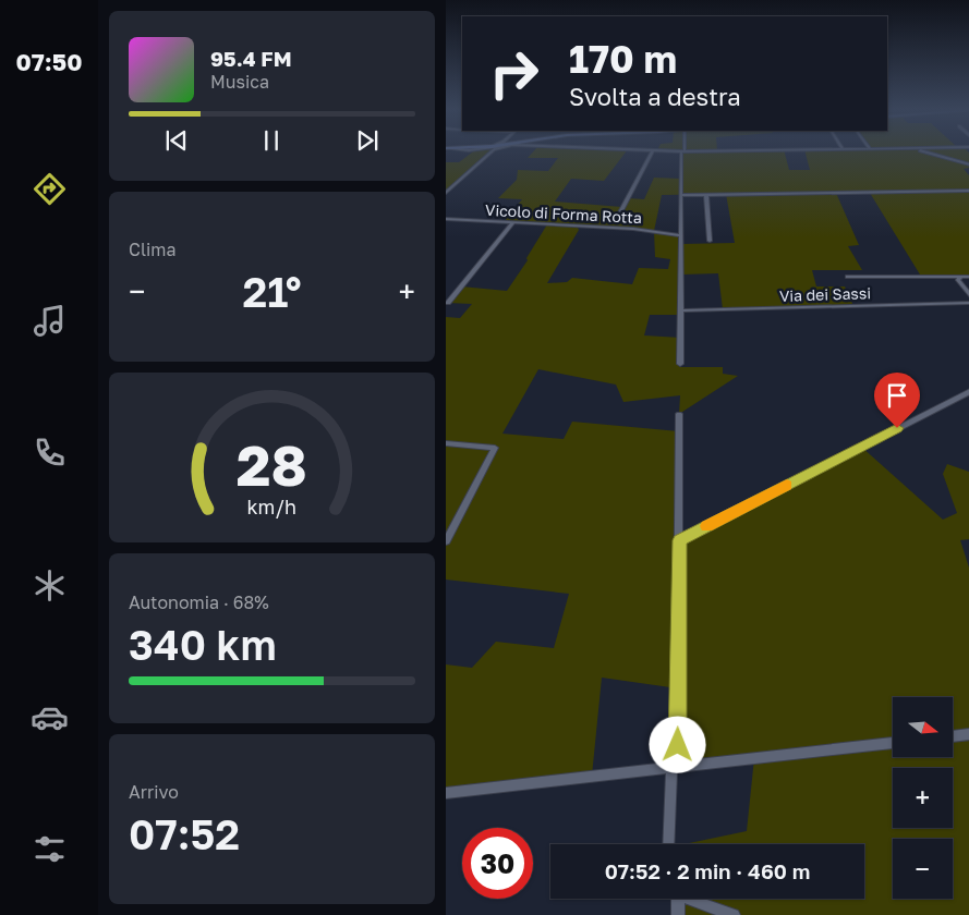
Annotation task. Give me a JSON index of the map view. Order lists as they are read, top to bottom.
{
  "streets": {
    "street": ["Vicolo di Forma Rotta", "Via dei Sassi"]
  },
  "north": "right",
  "page": {
    "tabs": "07:50",
    "turn": ["170 m", "Svolta a destra"],
    "song": ["95.4 FM", "Musica"],
    "tile": [
      "Clima",
      ["Autonomia · 68%", "340 km"],
      ["Arrivo", "07:52"]
    ],
    "heat": ["−", "21°", "+"],
    "map_buttons": ["+", "−"],
    "limit": "30",
    "trip": "07:52 · 2 min · 460 m",
    "gauge": ["28", "km/h"]
  }
}
